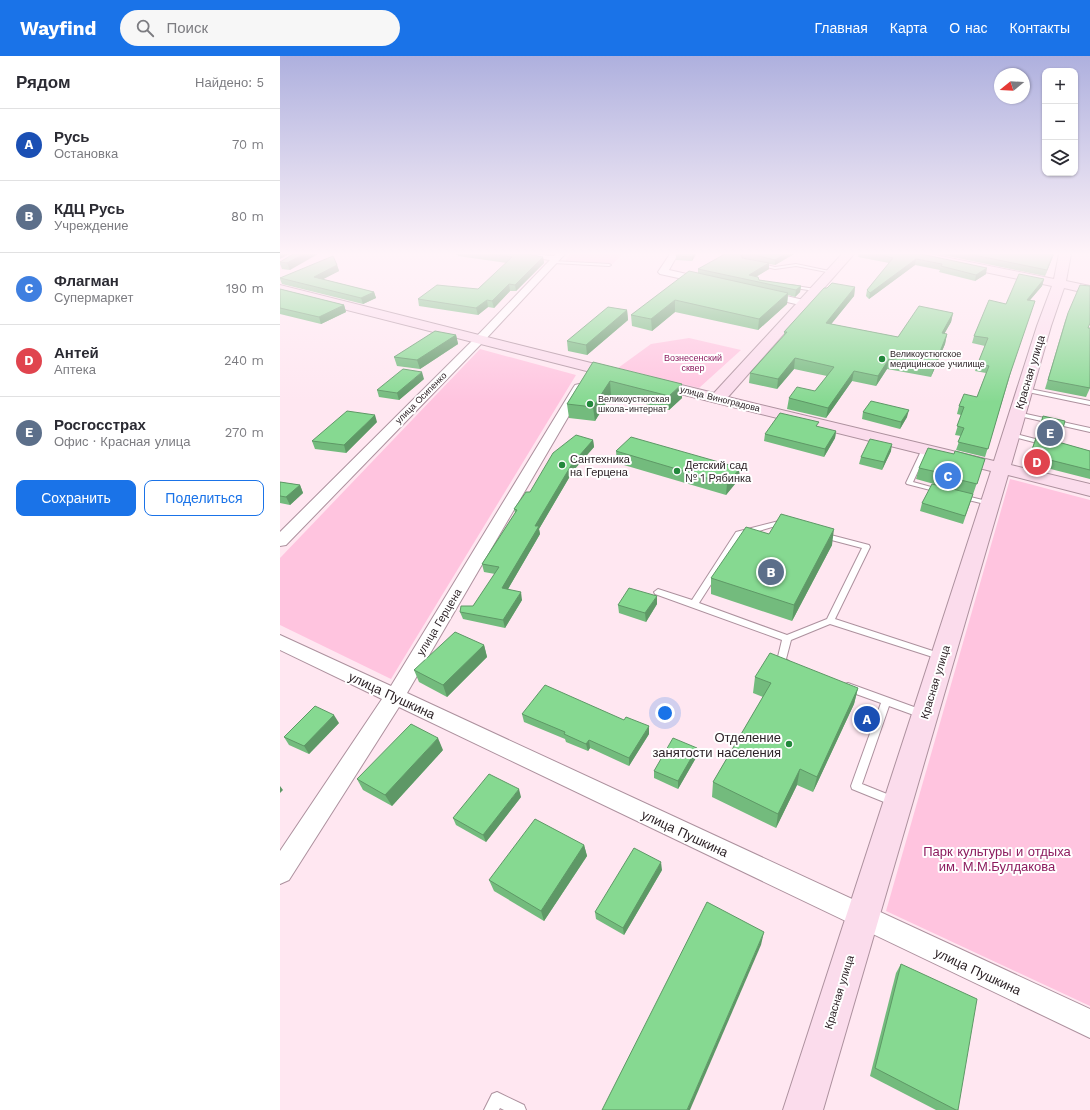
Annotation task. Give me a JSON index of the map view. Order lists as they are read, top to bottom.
{
  "streets": {
    "street": [
      "Красная улица",
      "улица Осипенко",
      "улица Виноградова",
      "улица Герцена",
      "улица Пушкина"
    ]
  },
  "crossings": [
    ["Красная улица", "улица Виноградова"],
    ["Красная улица", "улица Пушкина"],
    ["улица Осипенко", "улица Виноградова"],
    ["улица Виноградова", "улица Герцена"],
    ["улица Герцена", "улица Пушкина"]
  ],
  "parks": ["Вознесенский сквер", "Парк культуры и отдыха им. М.М.Булдакова"],
  "places": [
    "Великоустюгское медицинское училище",
    "Великоустюгская школа-интернат",
    "Сантехника на Герцена",
    "Детский сад № 1 Рябинка",
    "Отделение занятости населения"
  ],
  "north": "left",
  "page": {
    "header": "Wayfind",
    "search": "Поиск",
    "nav": [
      "Главная",
      "Карта",
      "О нас",
      "Контакты"
    ],
    "heading": ["Рядом", "Найдено: 5"],
    "map_buttons": ["+", "−"],
    "list": [
      {
        "mark": "A",
        "name": "Русь",
        "note": "Остановка",
        "value": "70 m"
      },
      {
        "mark": "B",
        "name": "КДЦ Русь",
        "note": "Учреждение",
        "value": "80 m"
      },
      {
        "mark": "C",
        "name": "Флагман",
        "note": "Супермаркет",
        "value": "190 m"
      },
      {
        "mark": "D",
        "name": "Антей",
        "note": "Аптека",
        "value": "240 m"
      },
      {
        "mark": "E",
        "name": "Росгосстрах",
        "note": "Офис · Красная улица",
        "value": "270 m"
      }
    ],
    "pins": [
      "E",
      "D",
      "C",
      "B",
      "A"
    ],
    "buttons": ["Сохранить", "Поделиться"]
  }
}
